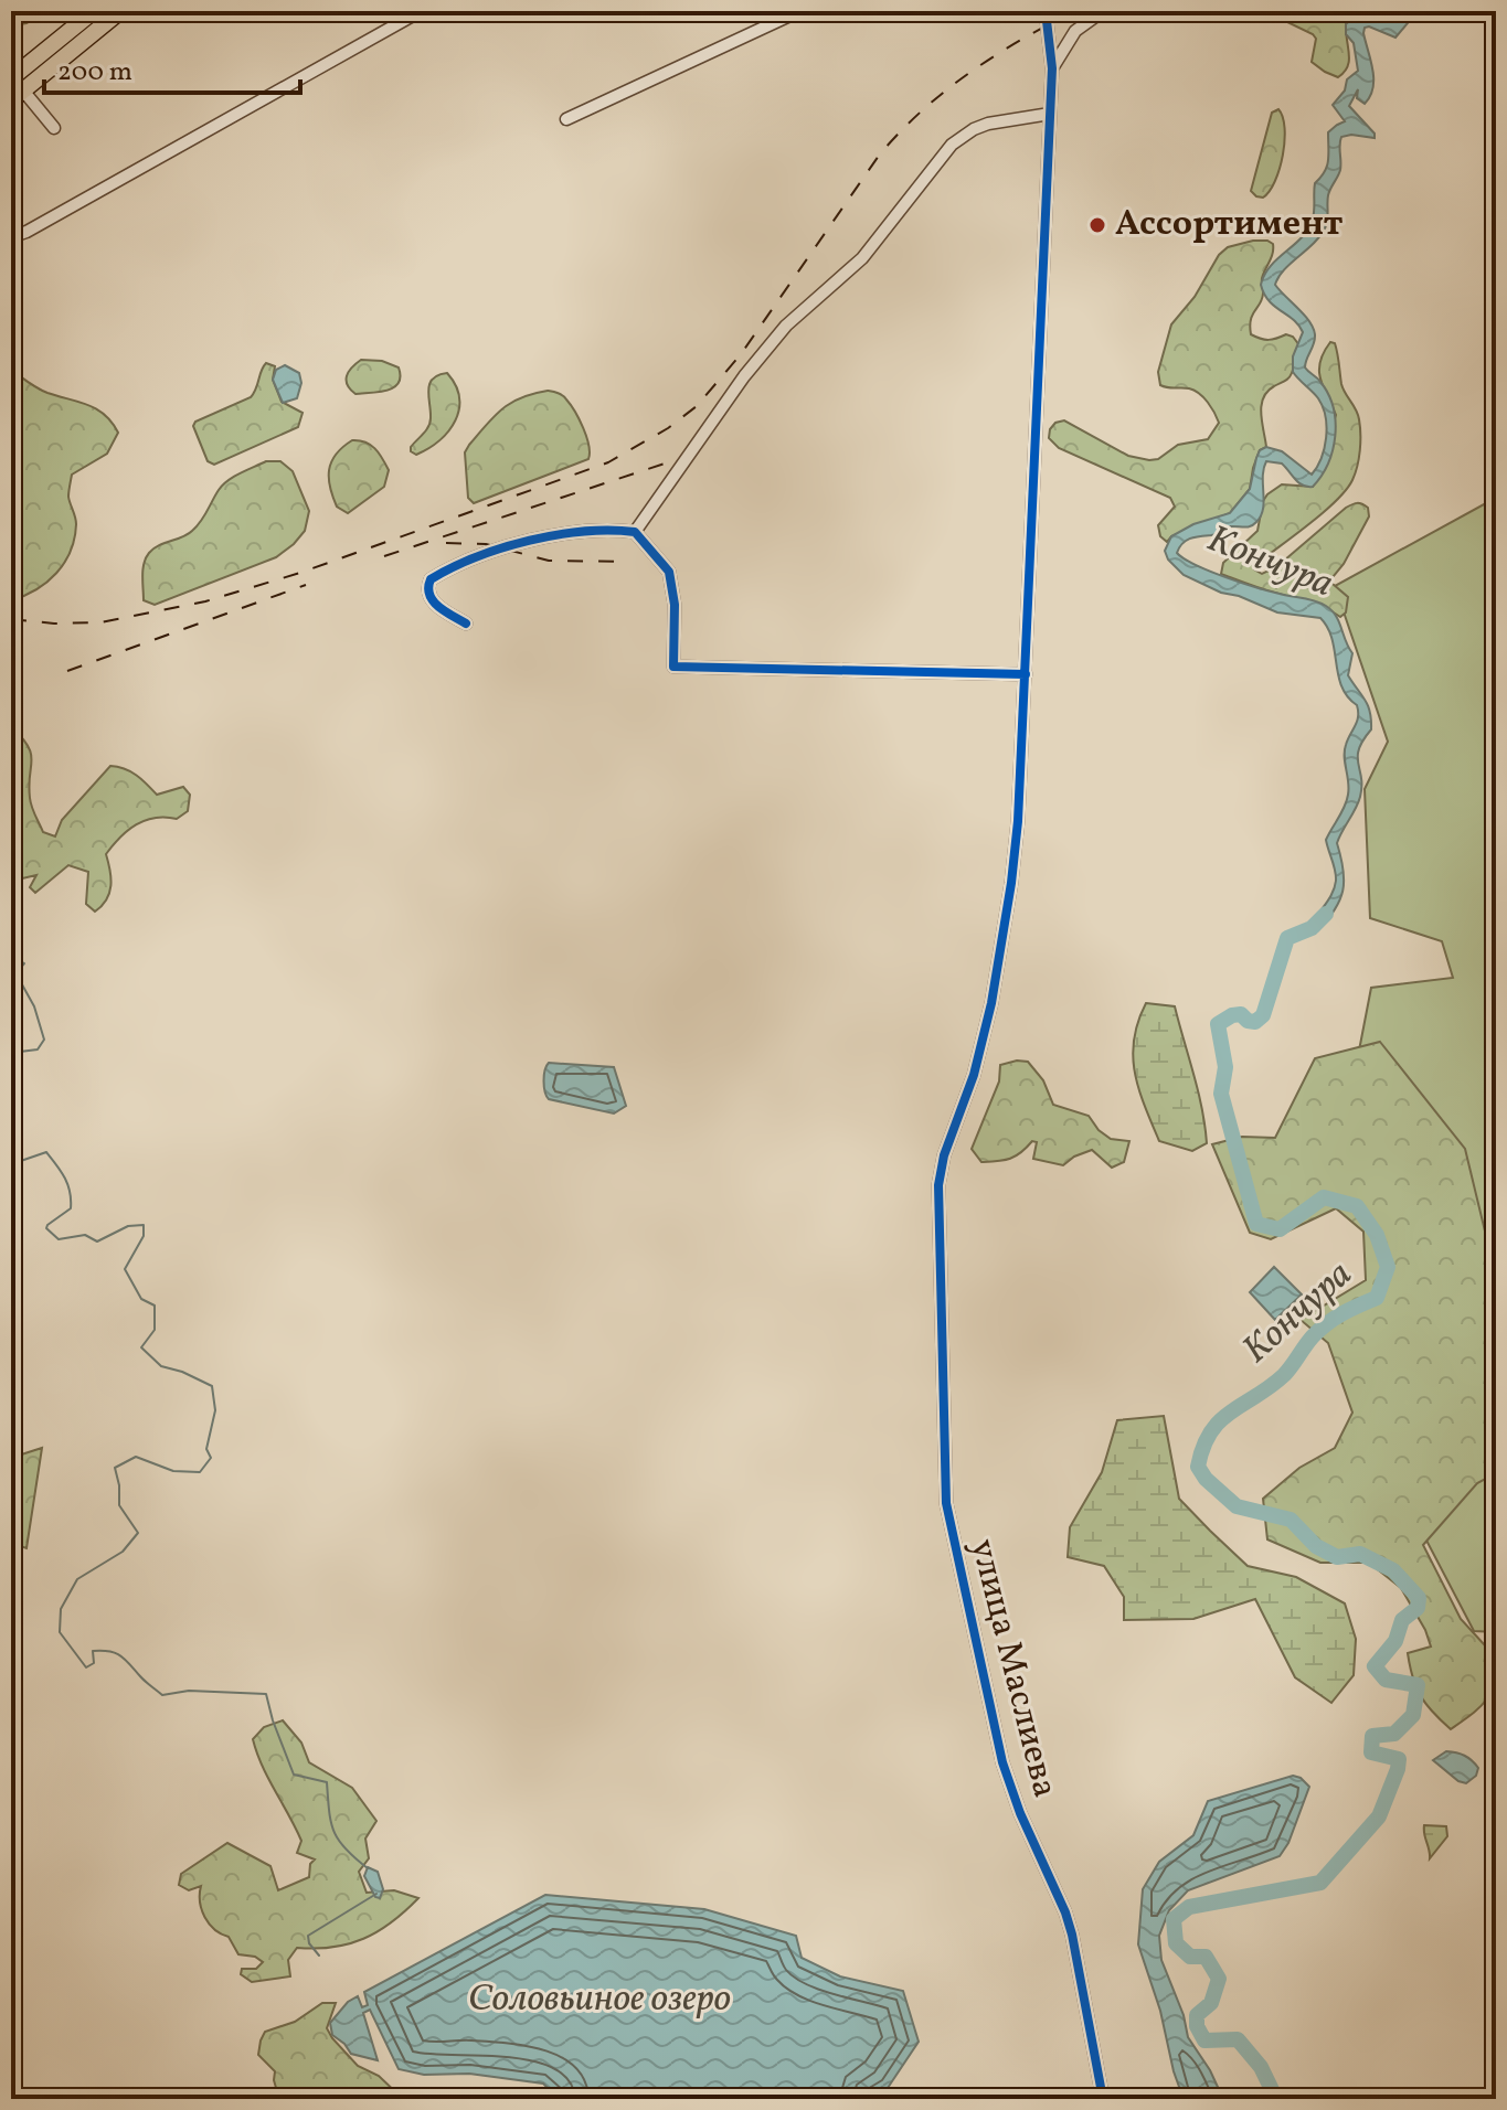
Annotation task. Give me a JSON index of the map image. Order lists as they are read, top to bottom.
{
  "streets": {
    "street": ["улица Маслиева"]
  },
  "water": ["Кончура", "Соловьиное озеро"],
  "places": ["Ассортимент"],
  "scale_bar": "200 m"
}
